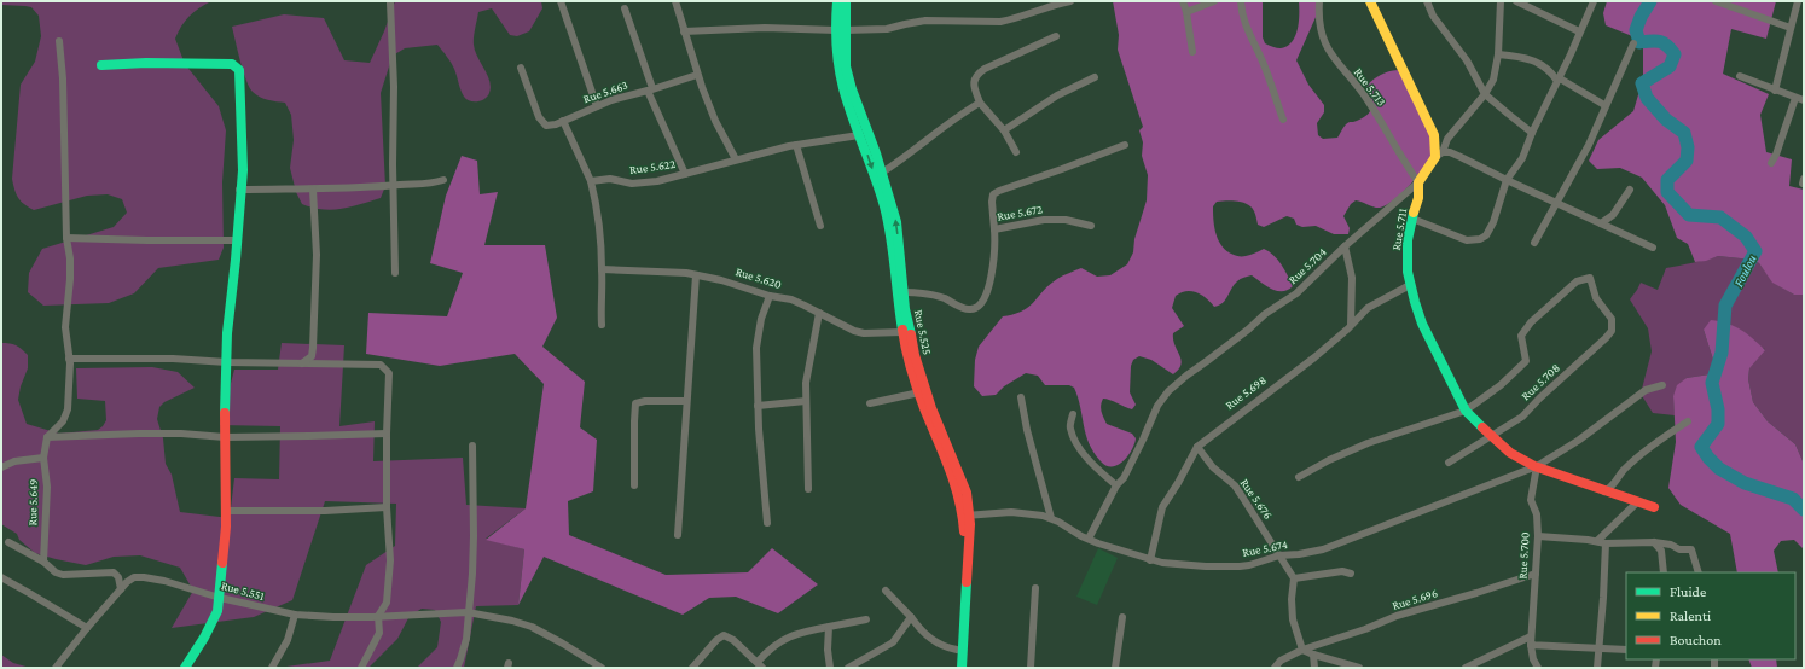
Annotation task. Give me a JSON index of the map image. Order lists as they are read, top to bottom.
{
  "streets": {
    "street": [
      "Rue 5.713",
      "Rue 5.663",
      "Rue 5.622",
      "Rue 5.672",
      "Rue 5.711",
      "Rue 5.704",
      "Rue 5.620",
      "Rue 5.525",
      "Rue 5.708",
      "Rue 5.698",
      "Rue 5.676",
      "Rue 5.649",
      "Rue 5.674",
      "Rue 5.700",
      "Rue 5.551",
      "Rue 5.696"
    ]
  },
  "crossings": [
    ["Rue 5.713", "Rue 5.711"],
    ["Rue 5.663", "Rue 5.622"],
    ["Rue 5.622", "Rue 5.525"],
    ["Rue 5.672", "Rue 5.525"],
    ["Rue 5.711", "Rue 5.708"],
    ["Rue 5.711", "Rue 5.698"],
    ["Rue 5.711", "Rue 5.674"],
    ["Rue 5.711", "Rue 5.700"],
    ["Rue 5.704", "Rue 5.698"],
    ["Rue 5.704", "Rue 5.674"],
    ["Rue 5.620", "Rue 5.525"],
    ["Rue 5.525", "Rue 5.674"],
    ["Rue 5.698", "Rue 5.676"],
    ["Rue 5.698", "Rue 5.674"],
    ["Rue 5.676", "Rue 5.674"],
    ["Rue 5.674", "Rue 5.700"],
    ["Rue 5.700", "Rue 5.696"]
  ],
  "water": ["Foulou"],
  "legend": ["Fluide", "Ralenti", "Bouchon"]
}
